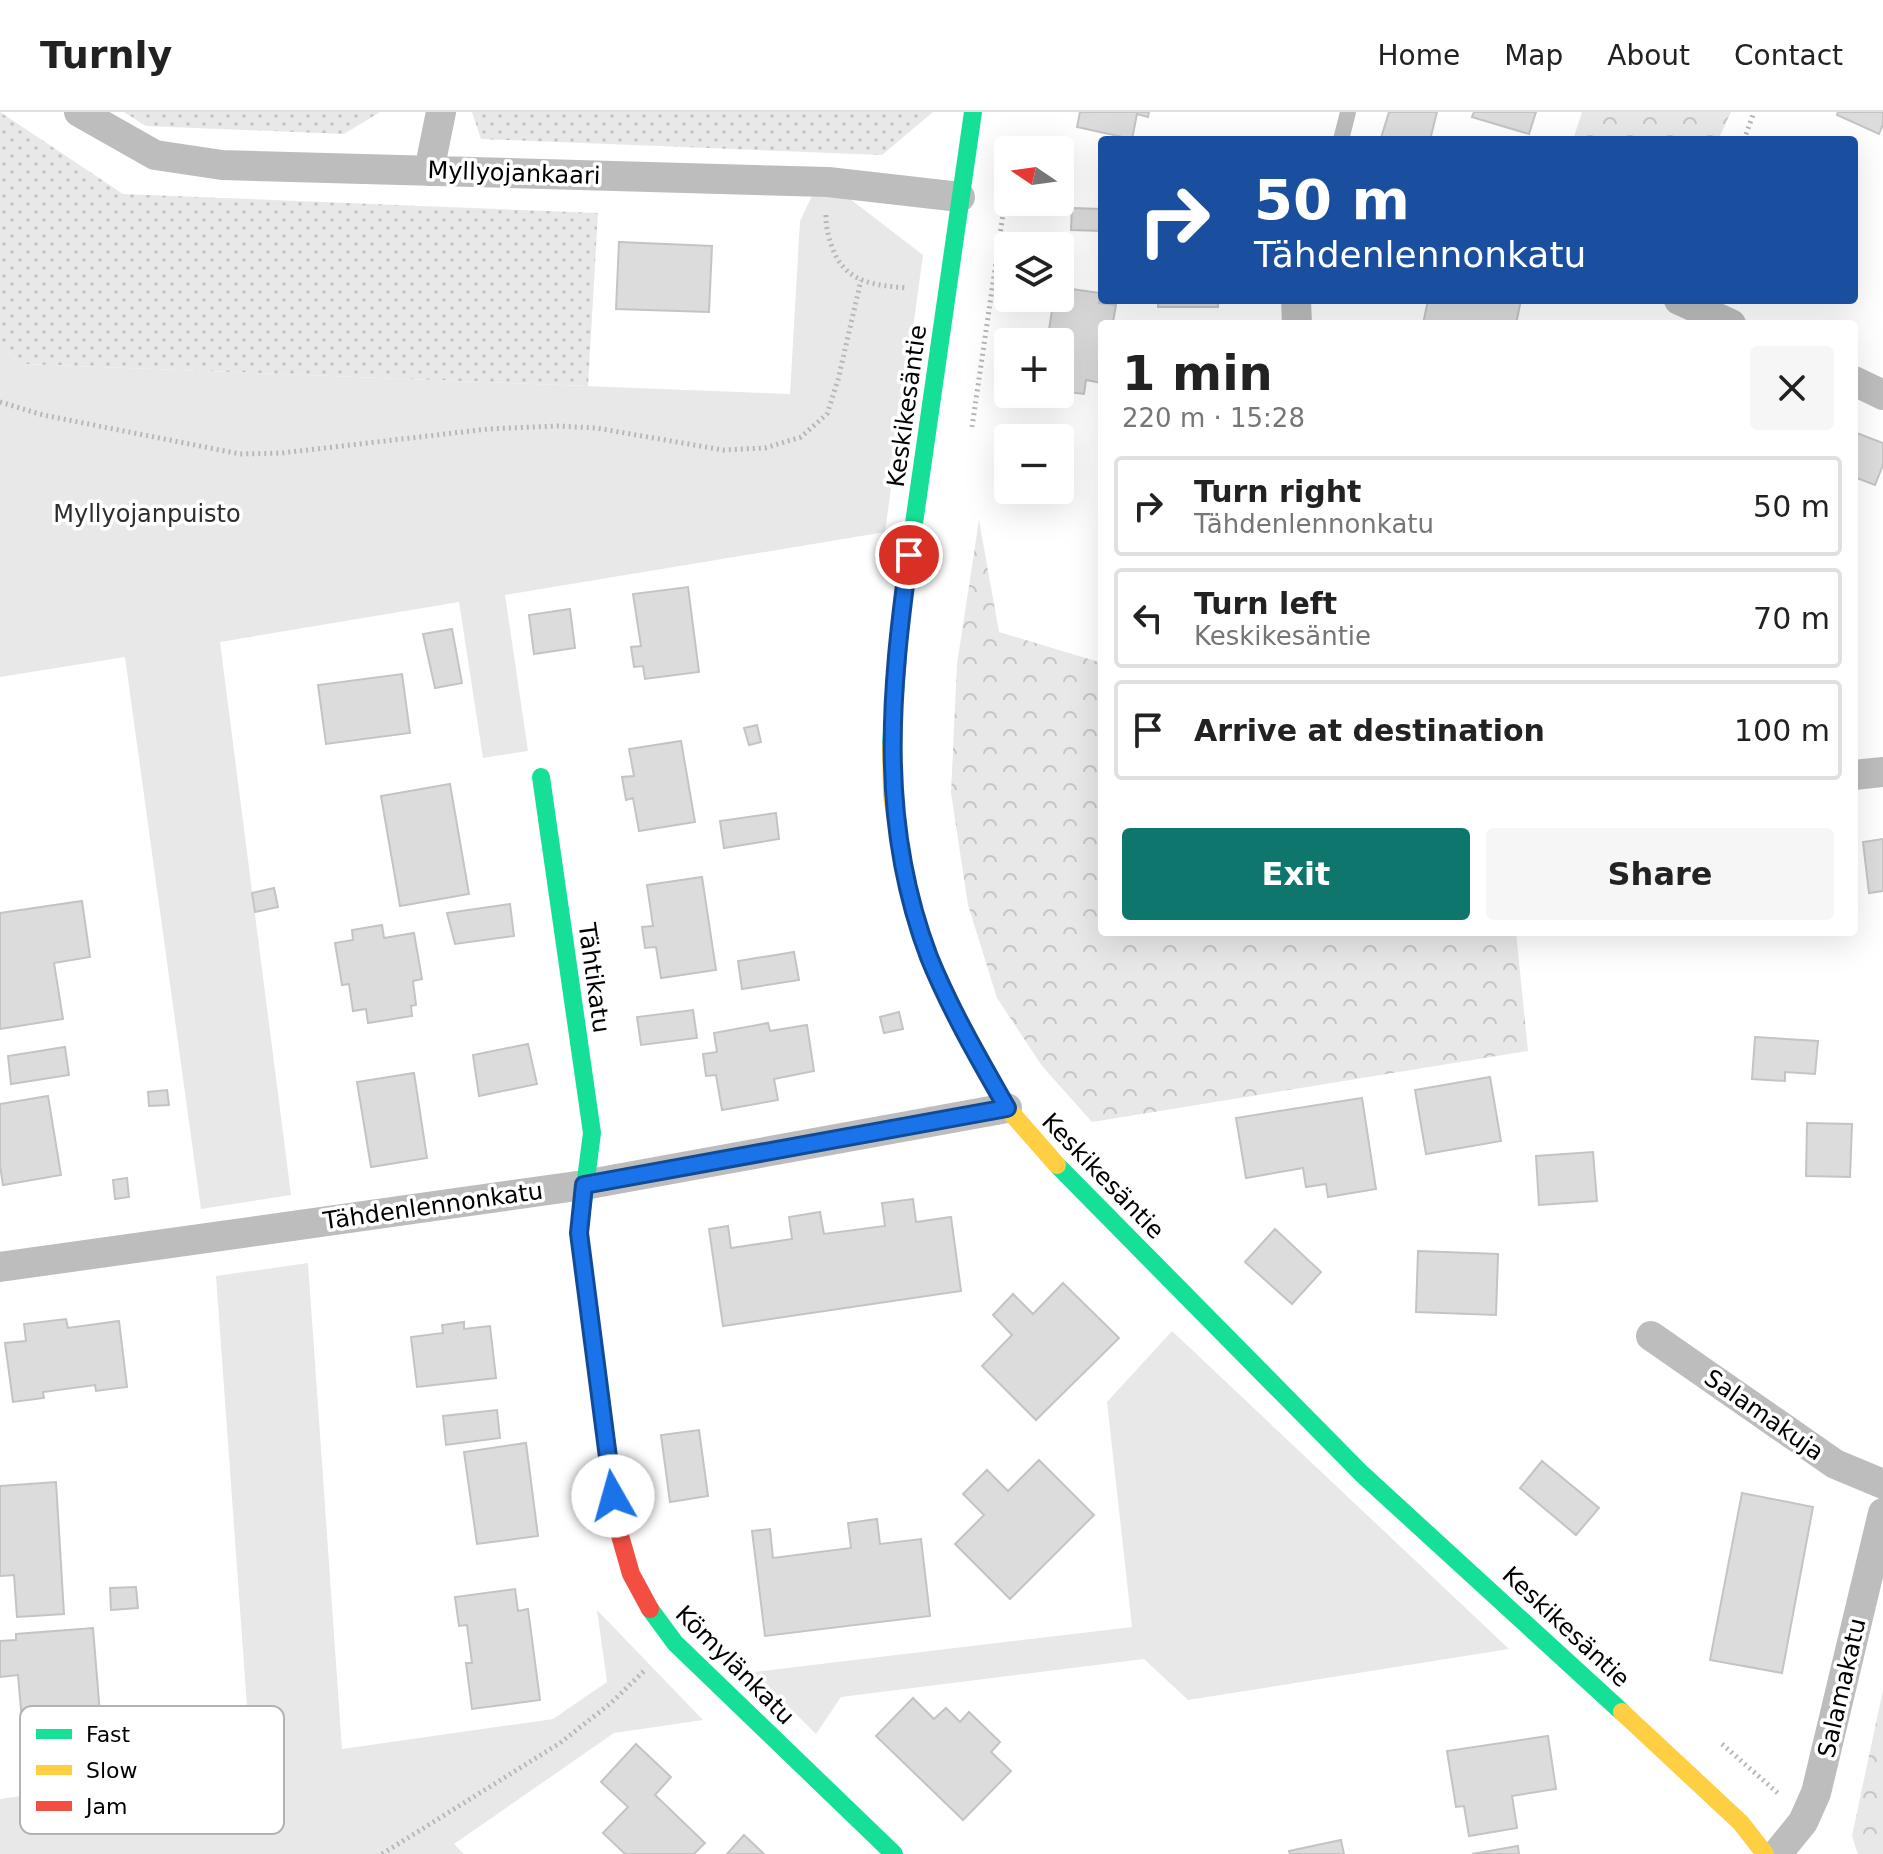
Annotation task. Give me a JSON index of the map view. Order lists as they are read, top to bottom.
{
  "streets": {
    "street": [
      "Myllyojankaari",
      "Keskikesäntie",
      "Tähtikatu",
      "Tähdenlennonkatu",
      "Salamakuja",
      "Kömylänkatu",
      "Salamakatu"
    ]
  },
  "crossings": [
    ["Myllyojankaari", "Keskikesäntie"],
    ["Keskikesäntie", "Tähdenlennonkatu"],
    ["Tähtikatu", "Tähdenlennonkatu"],
    ["Tähtikatu", "Kömylänkatu"],
    ["Tähdenlennonkatu", "Kömylänkatu"]
  ],
  "parks": ["Myllyojanpuisto"],
  "legend": ["Fast", "Slow", "Jam"],
  "north": "left",
  "page": {
    "header": "Turnly",
    "nav": [
      "Home",
      "Map",
      "About",
      "Contact"
    ],
    "map_buttons": ["+", "−"],
    "turn": ["50 m", "Tähdenlennonkatu"],
    "heading": ["1 min", "220 m · 15:28"],
    "list": [
      {
        "name": "Turn right",
        "note": "Tähdenlennonkatu",
        "value": "50 m"
      },
      {
        "name": "Turn left",
        "note": "Keskikesäntie",
        "value": "70 m"
      },
      {
        "name": "Arrive at destination",
        "value": "100 m"
      }
    ],
    "buttons": ["Exit", "Share"]
  }
}
